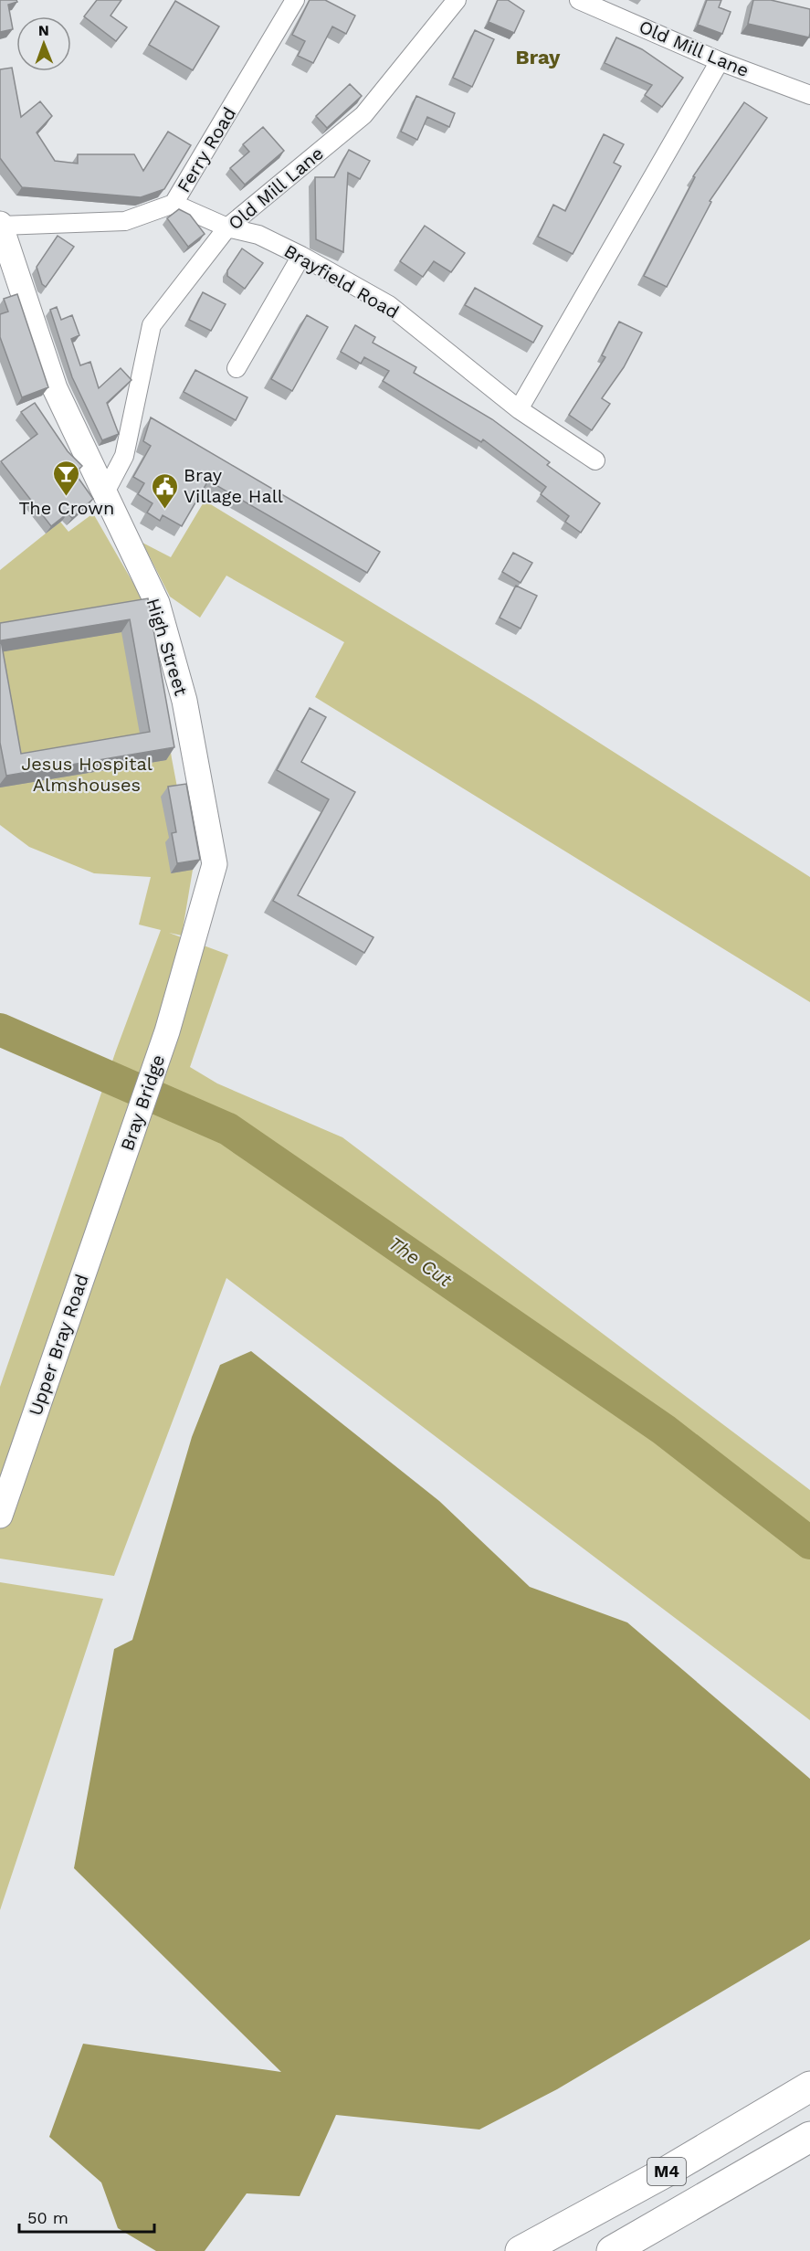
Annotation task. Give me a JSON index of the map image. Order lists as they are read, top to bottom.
{
  "streets": {
    "highway": ["M4"],
    "main road": ["High Street", "Bray Bridge", "Upper Bray Road"],
    "street": ["Old Mill Lane", "Ferry Road", "Brayfield Road"]
  },
  "crossings": [
    ["Old Mill Lane", "Brayfield Road"],
    ["Old Mill Lane", "High Street"],
    ["Ferry Road", "Brayfield Road"],
    ["Ferry Road", "High Street"],
    ["High Street", "Bray Bridge"],
    ["Bray Bridge", "Upper Bray Road"]
  ],
  "districts": ["Bray"],
  "water": ["The Cut"],
  "parks": ["Jesus Hospital Almshouses"],
  "places": {
    "bar": ["The Crown"],
    "public building": ["Bray Village Hall"]
  },
  "scale_bar": "50 m",
  "north": "top"
}
